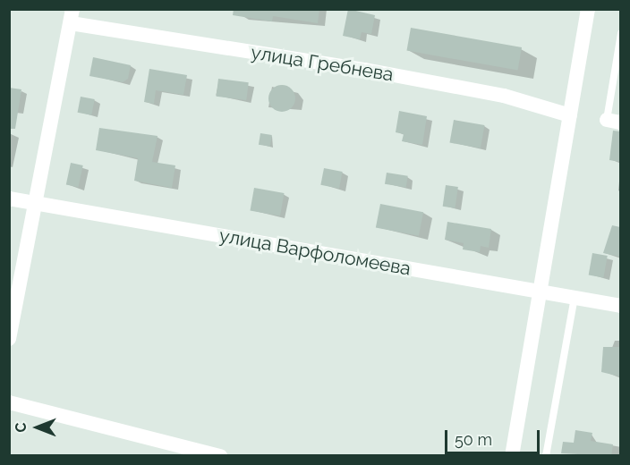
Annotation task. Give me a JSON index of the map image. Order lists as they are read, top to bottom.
{
  "streets": {
    "street": ["улица Гребнева", "улица Варфоломеева"]
  },
  "scale_bar": "50 m",
  "north": "left"
}
